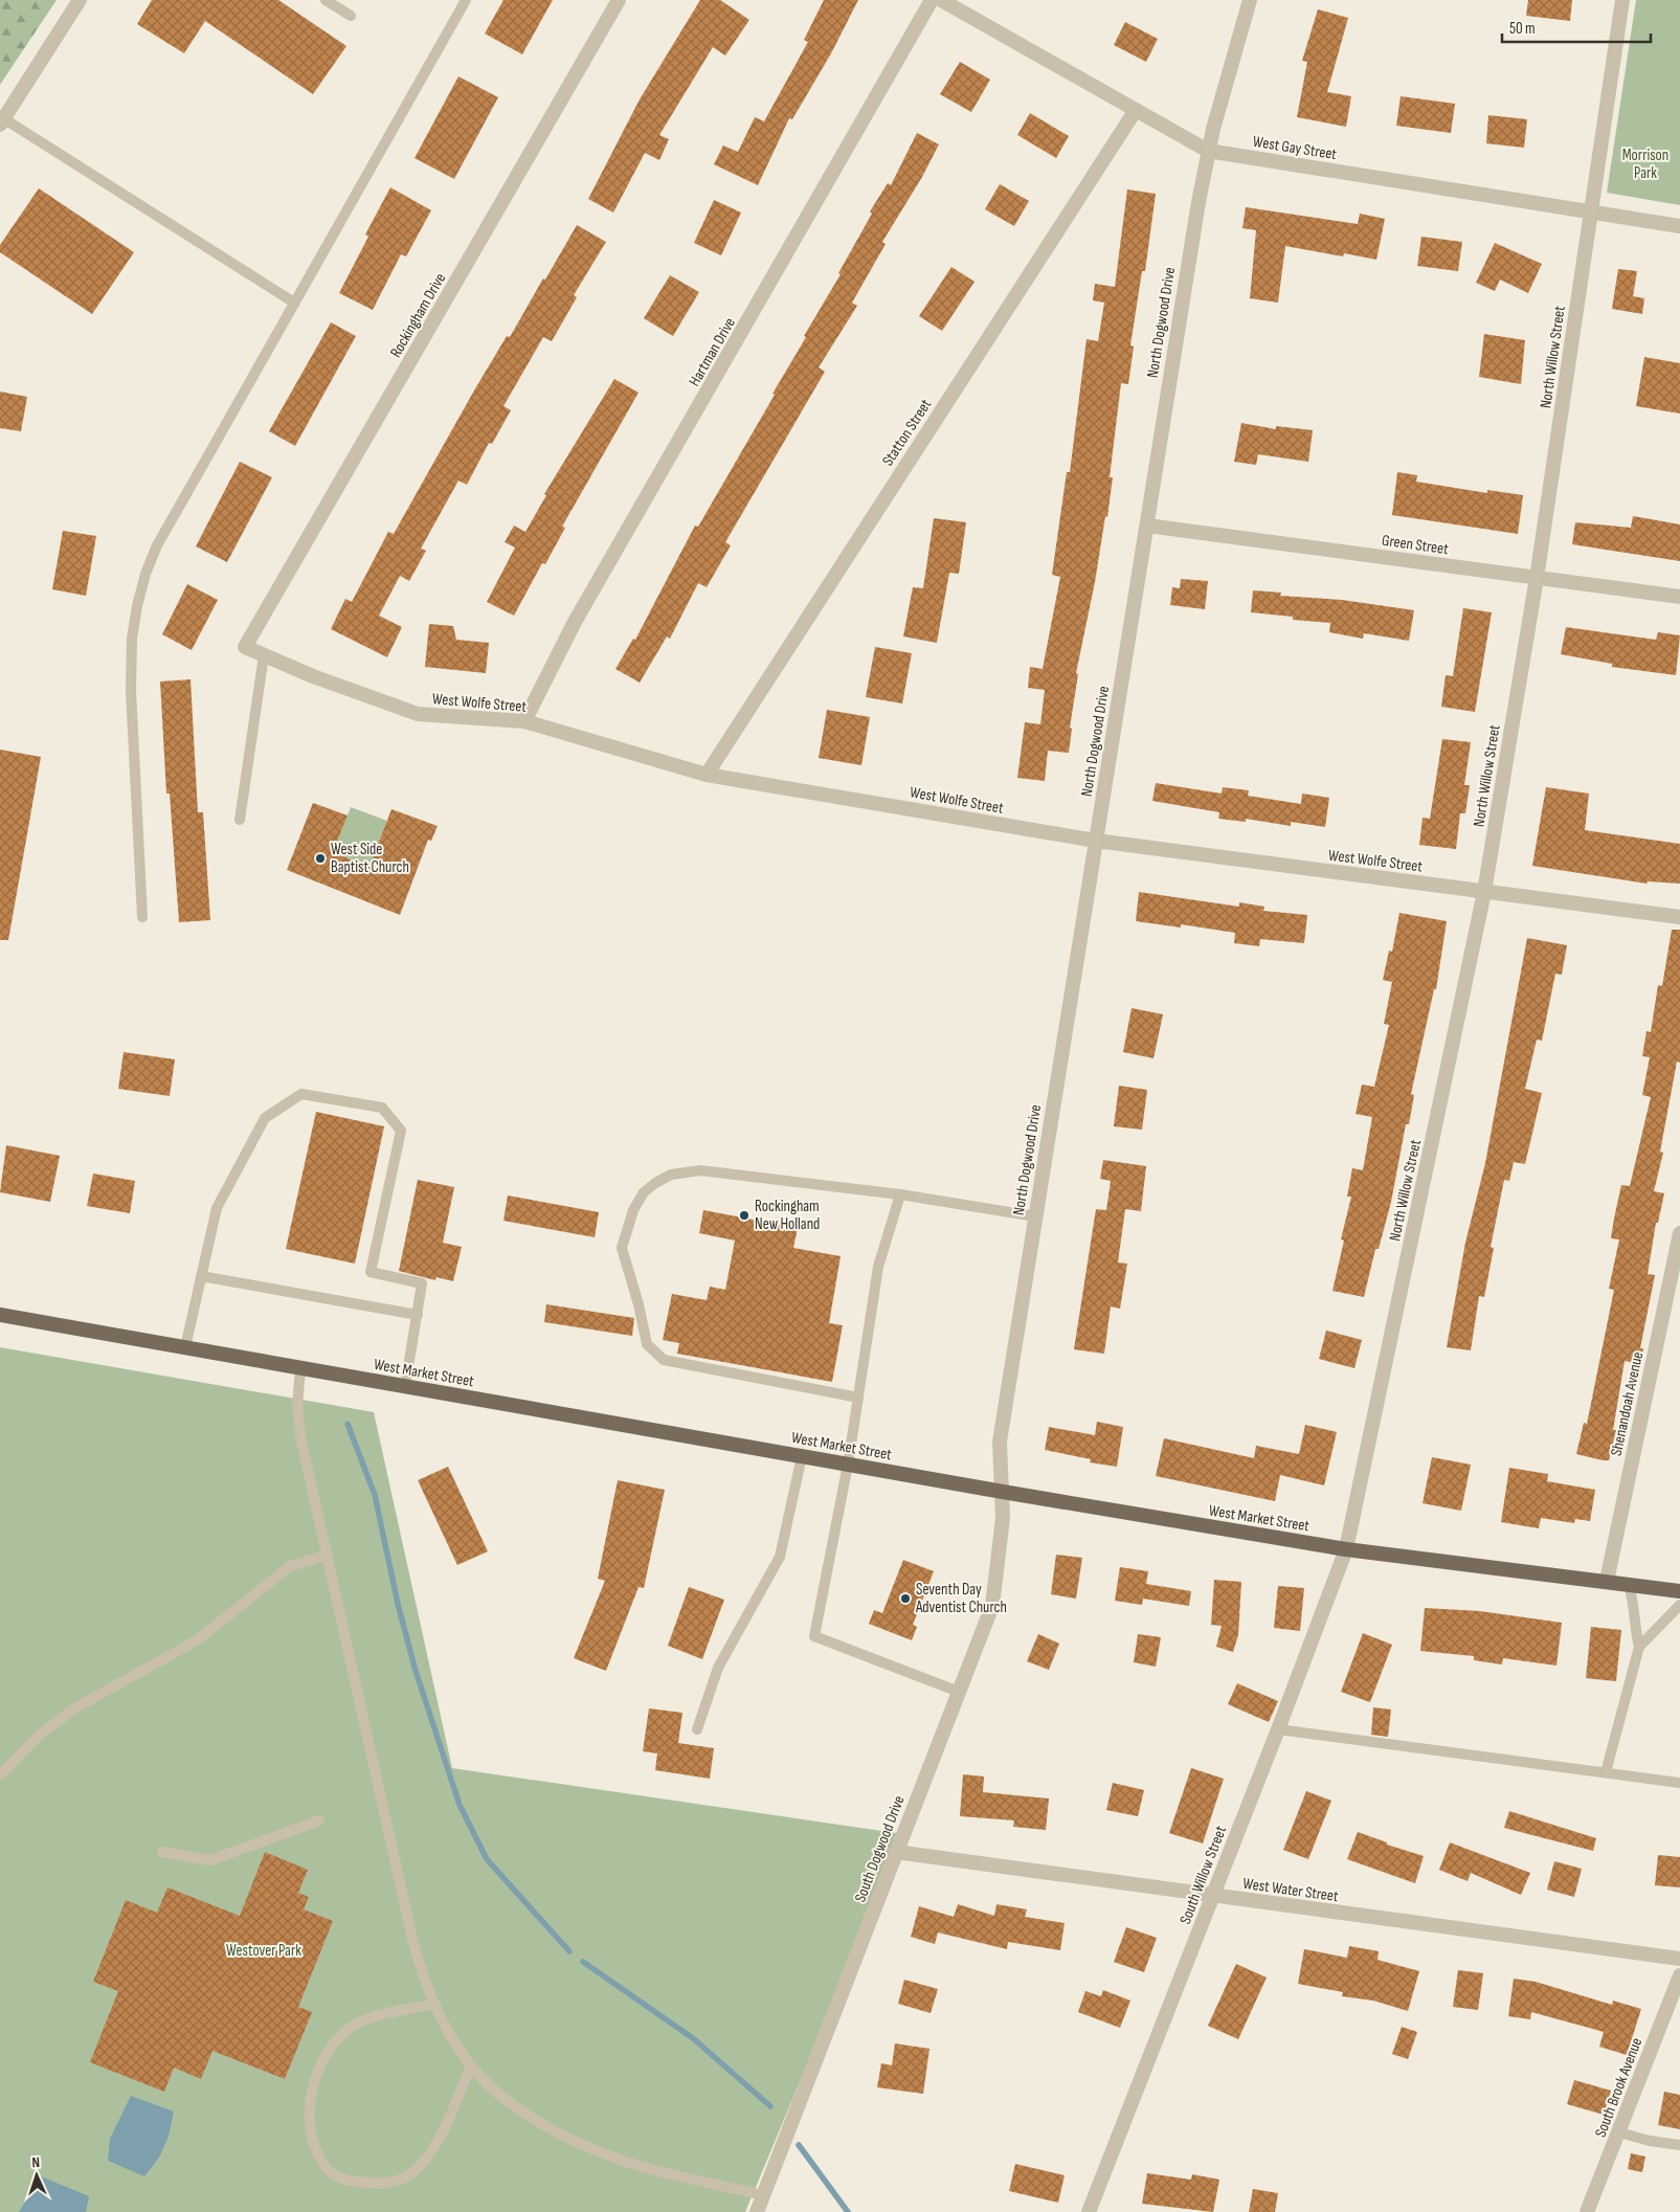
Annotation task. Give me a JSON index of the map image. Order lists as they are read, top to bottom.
{
  "streets": {
    "main road": ["West Market Street"],
    "street": [
      "West Gay Street",
      "Rockingham Drive",
      "North Dogwood Drive",
      "Hartman Drive",
      "North Willow Street",
      "Statton Street",
      "Green Street",
      "West Wolfe Street",
      "Shenandoah Avenue",
      "South Dogwood Drive",
      "South Willow Street",
      "West Water Street",
      "South Brook Avenue"
    ]
  },
  "crossings": [
    ["West Gay Street", "North Dogwood Drive"],
    ["West Gay Street", "North Willow Street"],
    ["West Gay Street", "Statton Street"],
    ["Rockingham Drive", "West Wolfe Street"],
    ["North Dogwood Drive", "Green Street"],
    ["North Dogwood Drive", "West Wolfe Street"],
    ["North Dogwood Drive", "West Market Street"],
    ["North Dogwood Drive", "South Dogwood Drive"],
    ["Hartman Drive", "West Wolfe Street"],
    ["North Willow Street", "Green Street"],
    ["North Willow Street", "West Wolfe Street"],
    ["North Willow Street", "West Market Street"],
    ["North Willow Street", "South Willow Street"],
    ["Statton Street", "West Wolfe Street"],
    ["West Market Street", "Shenandoah Avenue"],
    ["West Market Street", "South Dogwood Drive"],
    ["West Market Street", "South Willow Street"],
    ["South Dogwood Drive", "West Water Street"],
    ["South Willow Street", "West Water Street"]
  ],
  "parks": ["Morrison Park", "Westover Park"],
  "places": ["West Side Baptist Church", "Rockingham New Holland", "Seventh Day Adventist Church"],
  "scale_bar": "50 m",
  "north": "top"
}
